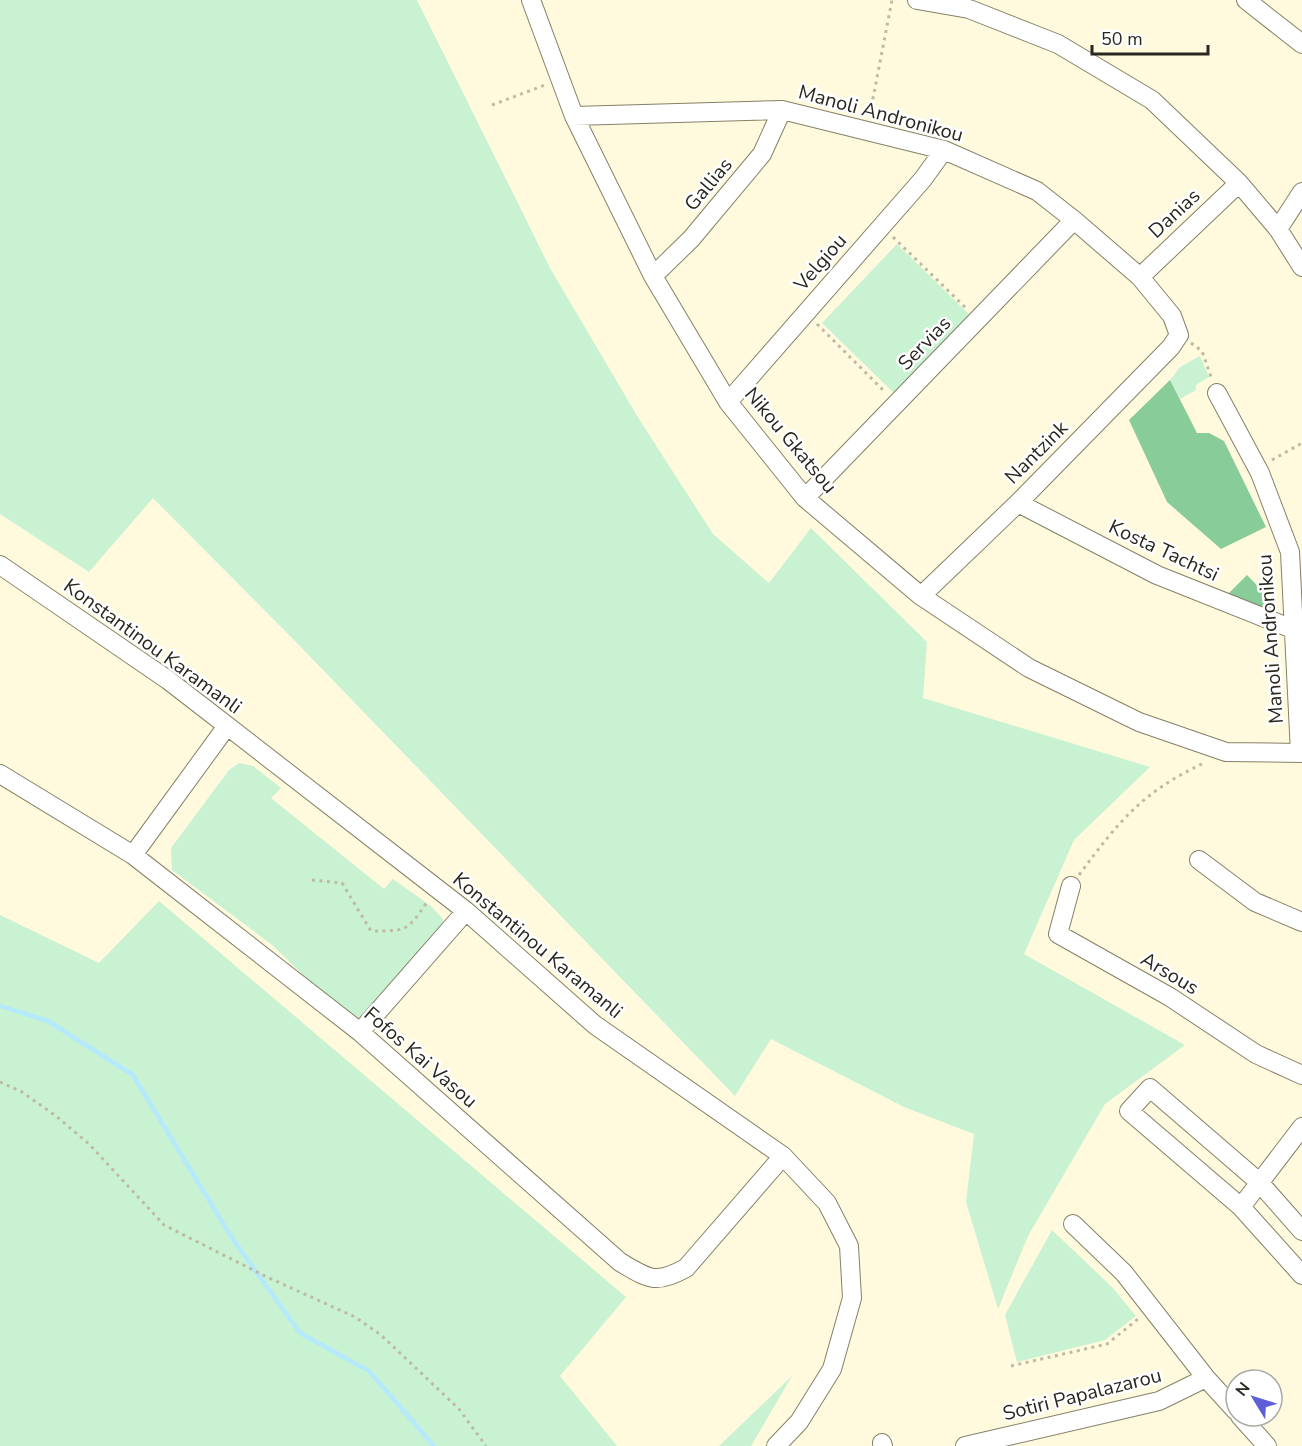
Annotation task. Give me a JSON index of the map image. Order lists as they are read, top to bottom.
{
  "streets": {
    "street": [
      "Manoli Andronikou",
      "Gallias",
      "Danias",
      "Velgiou",
      "Servias",
      "Nikou Gkatsou",
      "Nantzink",
      "Kosta Tachtsi",
      "Konstantinou Karamanli",
      "Arsous",
      "Fofos Kai Vasou",
      "Sotiri Papalazarou"
    ]
  },
  "crossings": [
    ["Manoli Andronikou", "Gallias"],
    ["Manoli Andronikou", "Danias"],
    ["Manoli Andronikou", "Velgiou"],
    ["Manoli Andronikou", "Servias"],
    ["Manoli Andronikou", "Nikou Gkatsou"],
    ["Manoli Andronikou", "Nantzink"],
    ["Manoli Andronikou", "Kosta Tachtsi"],
    ["Gallias", "Nikou Gkatsou"],
    ["Velgiou", "Nikou Gkatsou"],
    ["Servias", "Nikou Gkatsou"],
    ["Nikou Gkatsou", "Nantzink"],
    ["Nantzink", "Kosta Tachtsi"],
    ["Konstantinou Karamanli", "Fofos Kai Vasou"]
  ],
  "scale_bar": "50 m",
  "north": "top left"
}
